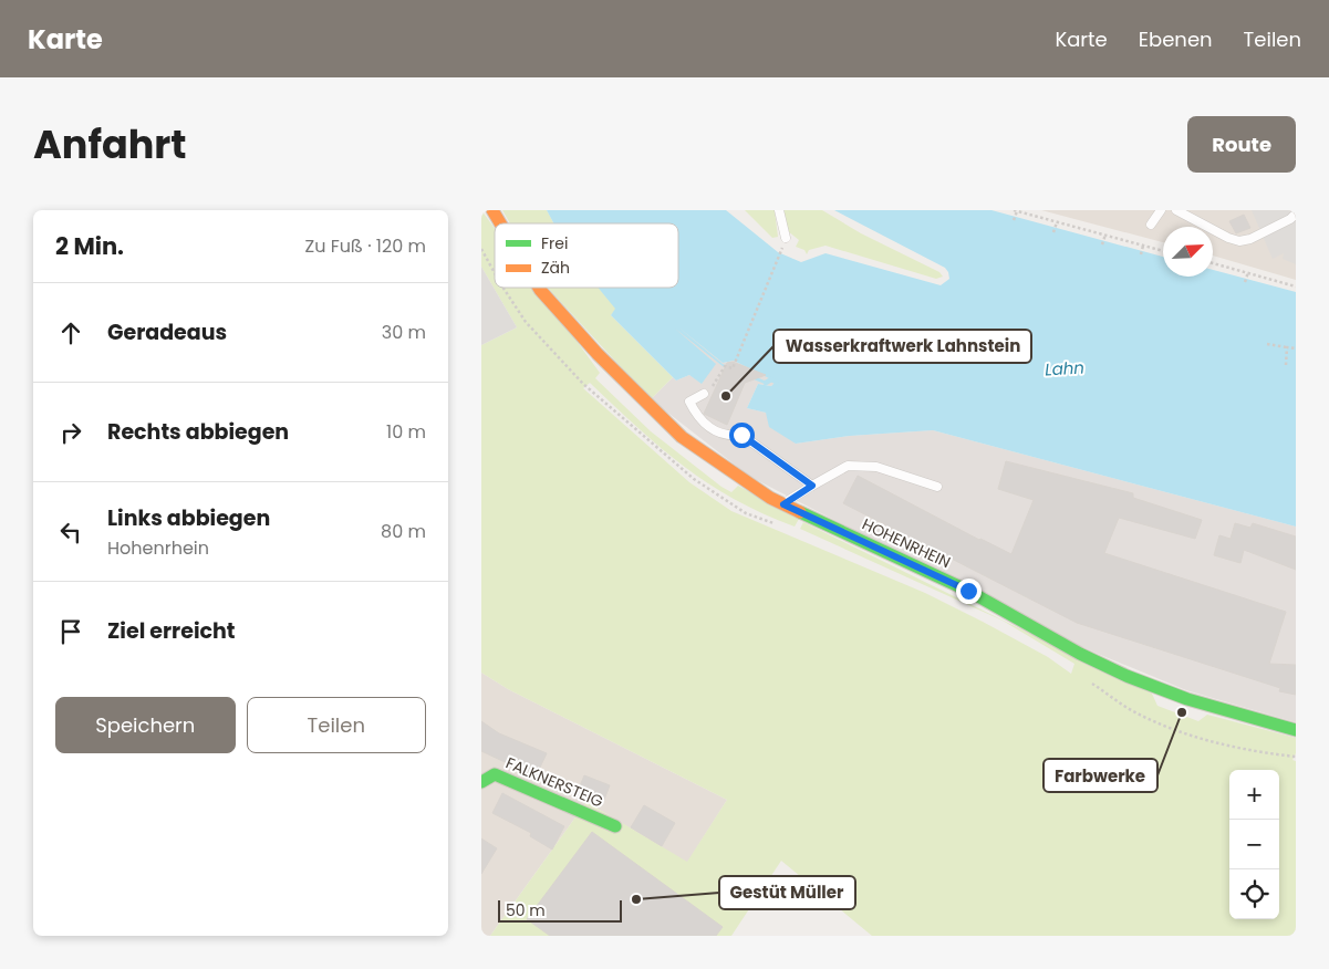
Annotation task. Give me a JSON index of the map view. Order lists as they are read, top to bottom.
{
  "streets": {
    "street": ["HOHENRHEIN", "FALKNERSTEIG"]
  },
  "water": ["Lahn"],
  "places": ["Wasserkraftwerk Lahnstein", "Farbwerke", "Gestüt Müller"],
  "legend": ["Frei", "Zäh"],
  "scale_bar": "50 m",
  "north": "top right",
  "page": {
    "header": "Karte",
    "nav": ["Karte", "Ebenen", "Teilen"],
    "title": "Anfahrt",
    "buttons": [
      "Route",
      ["Speichern", "Teilen"]
    ],
    "heading": ["2 Min.", "Zu Fuß · 120 m"],
    "list": [
      ["Geradeaus", "30 m"],
      ["Rechts abbiegen", "10 m"],
      ["Links abbiegen", "Hohenrhein", "80 m"],
      "Ziel erreicht"
    ],
    "map_buttons": ["+", "−"],
    "scale": "50 m"
  }
}
